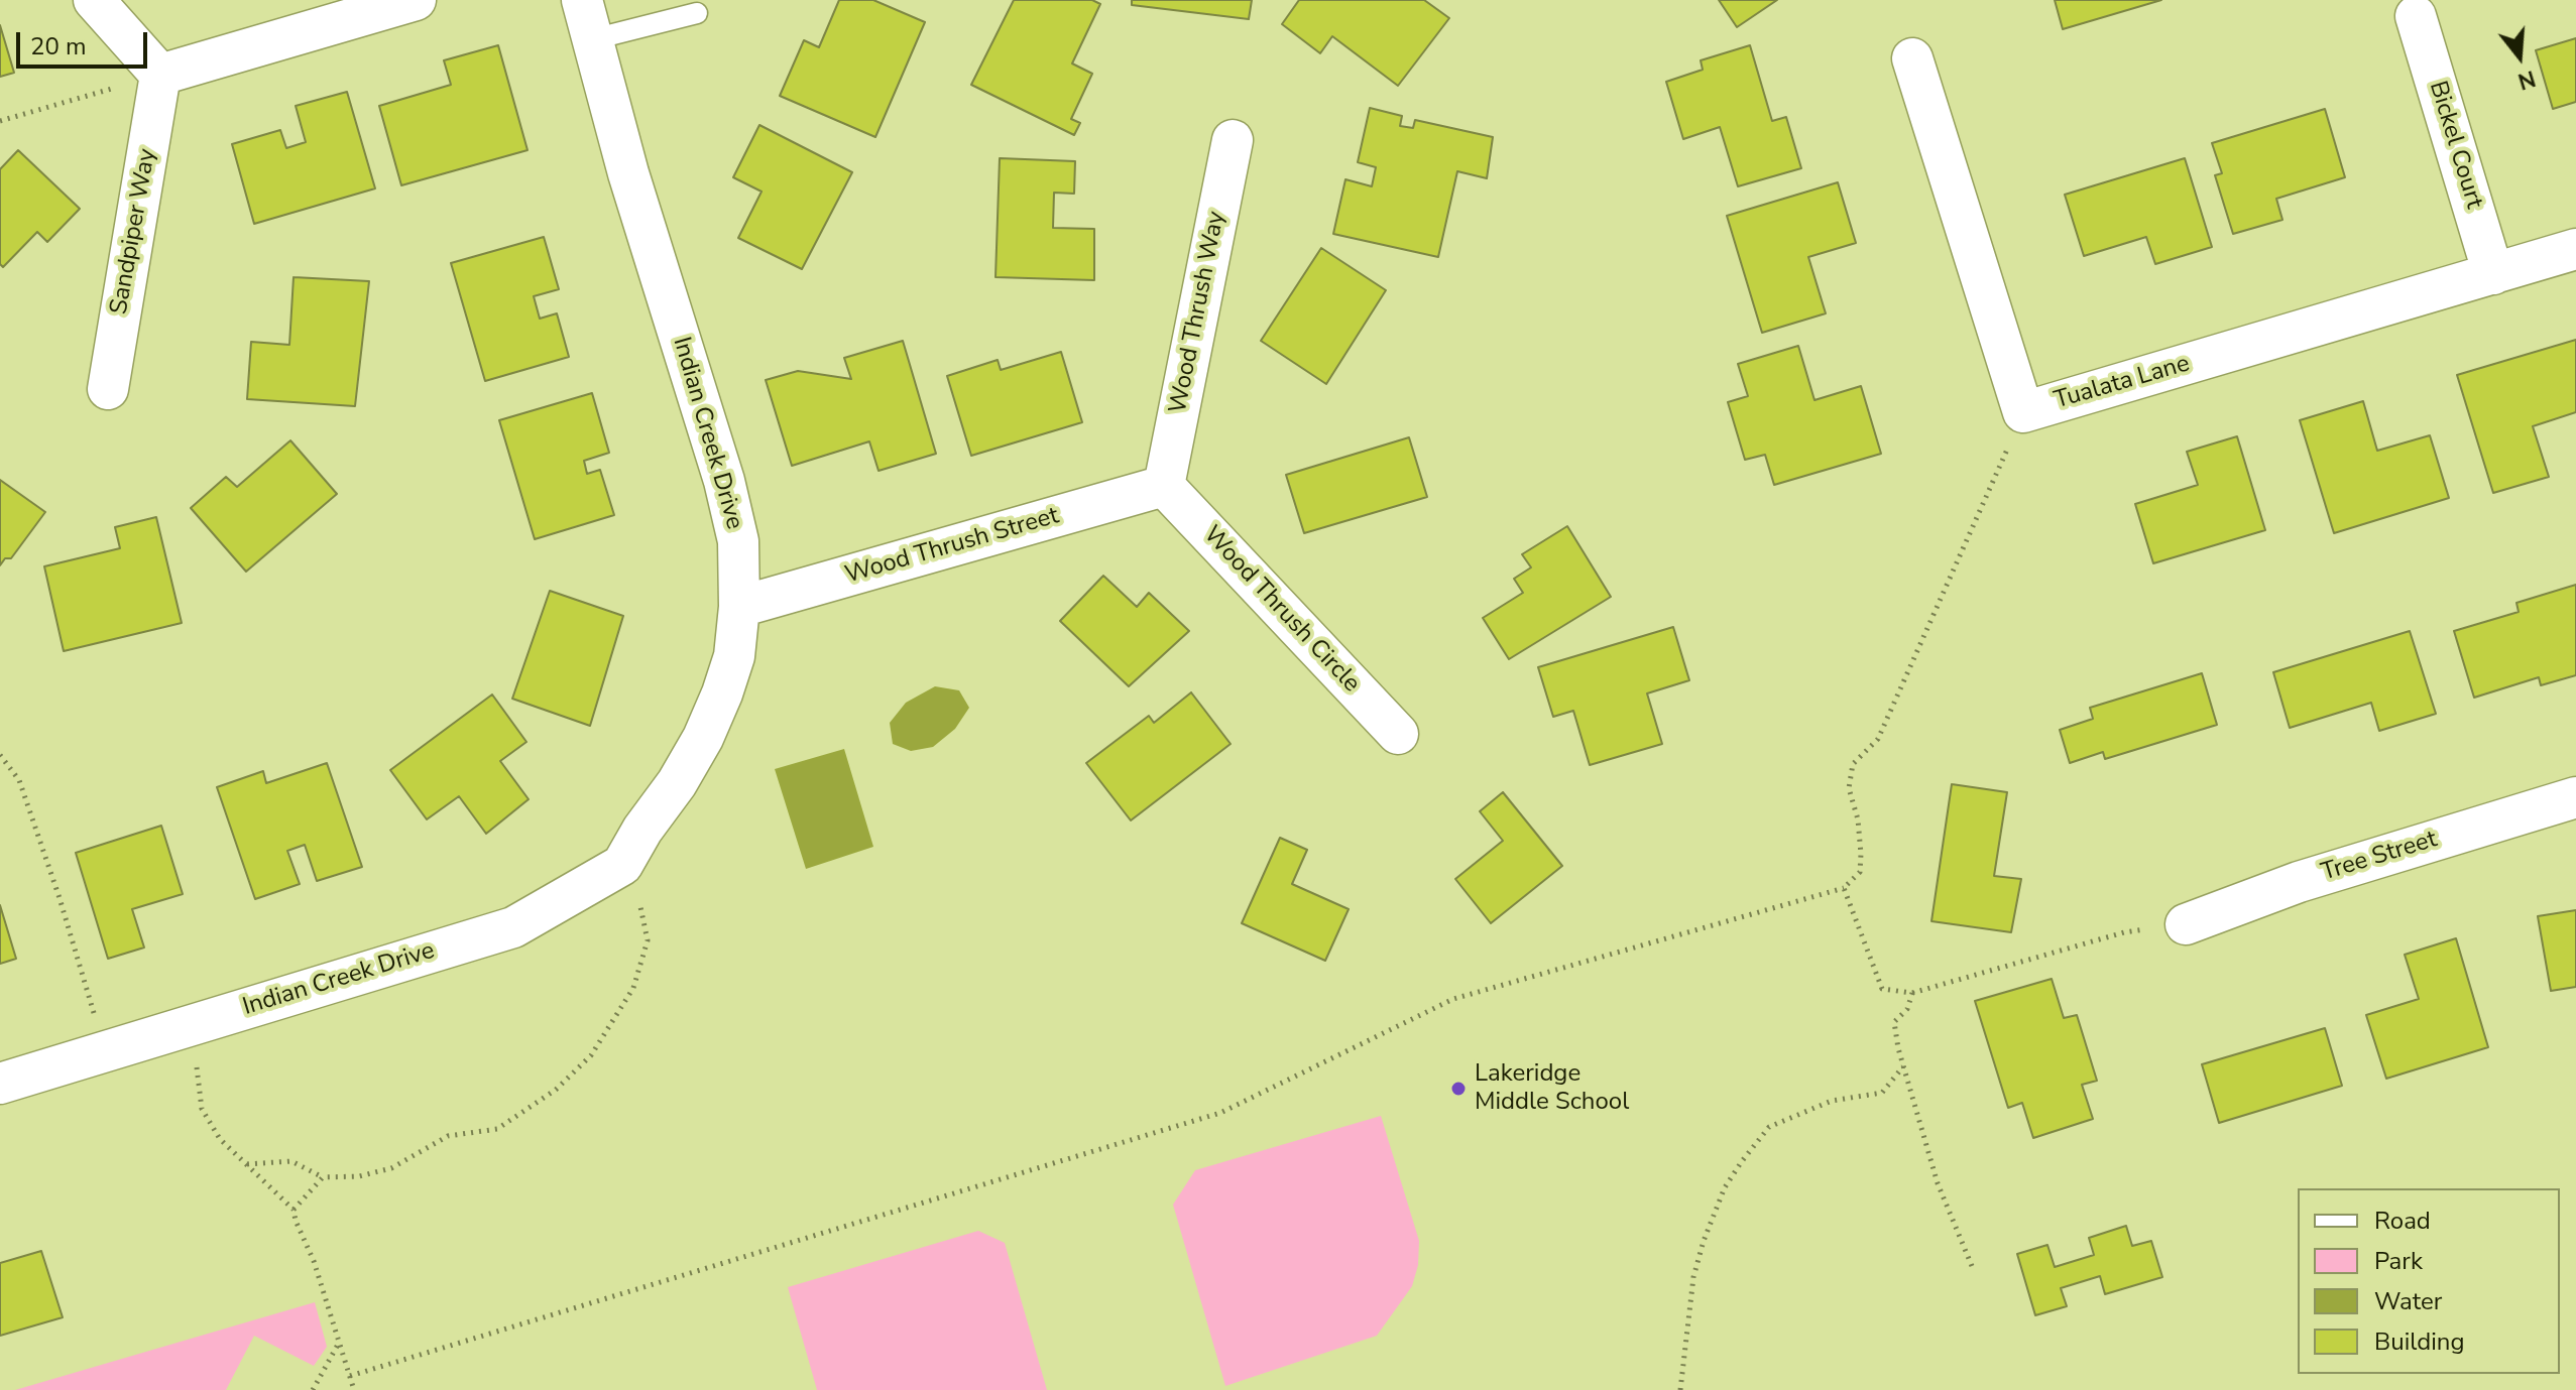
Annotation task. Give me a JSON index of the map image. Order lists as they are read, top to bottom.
{
  "streets": {
    "street": [
      "Bickel Court",
      "Sandpiper Way",
      "Wood Thrush Way",
      "Tualata Lane",
      "Indian Creek Drive",
      "Wood Thrush Street",
      "Wood Thrush Circle",
      "Tree Street"
    ]
  },
  "crossings": [
    ["Bickel Court", "Tualata Lane"],
    ["Wood Thrush Way", "Wood Thrush Street"],
    ["Wood Thrush Way", "Wood Thrush Circle"],
    ["Indian Creek Drive", "Wood Thrush Street"],
    ["Wood Thrush Street", "Wood Thrush Circle"]
  ],
  "places": ["Lakeridge Middle School"],
  "legend": [
    "Road",
    "Park",
    "Water",
    "Building"
  ],
  "scale_bar": "20 m",
  "north": "bottom"
}
